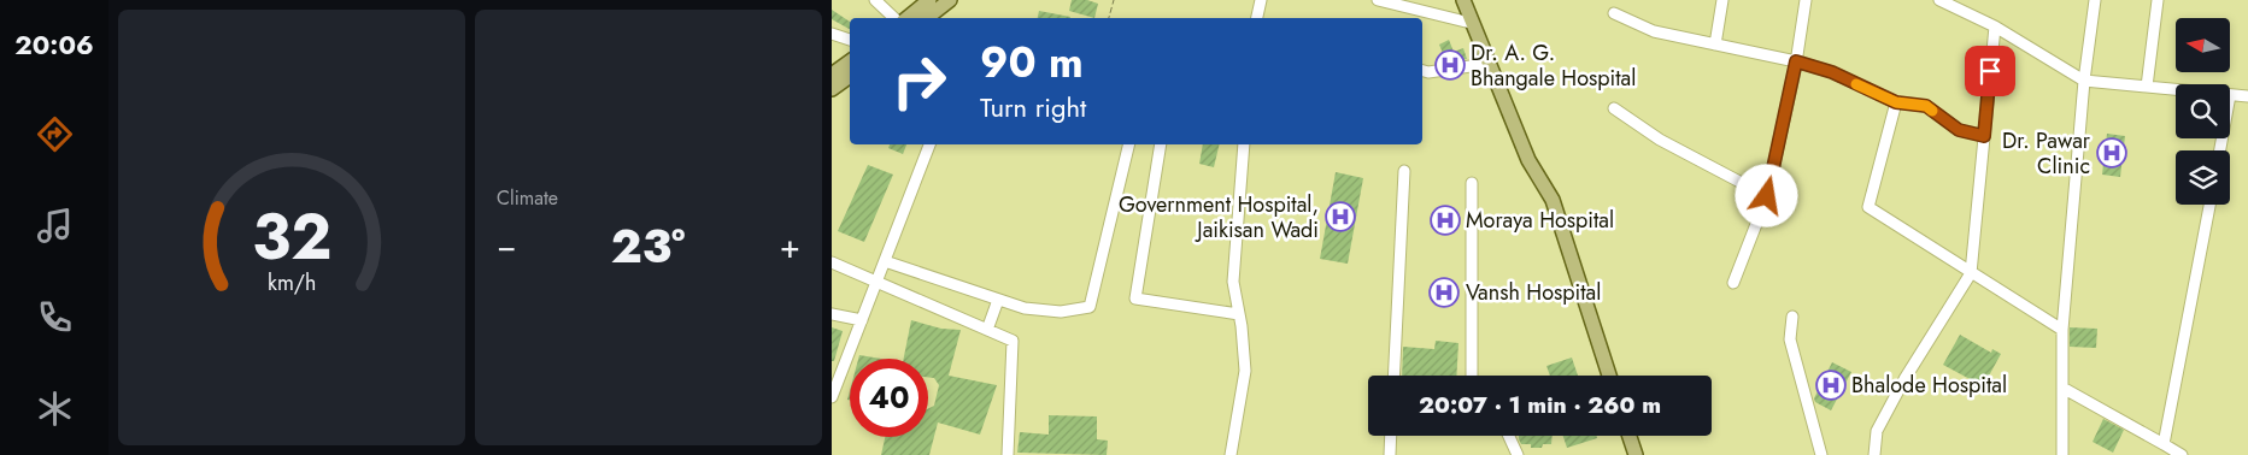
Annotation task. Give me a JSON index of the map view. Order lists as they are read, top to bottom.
{
  "places": {
    "hospital": [
      "Dr. A. G. Bhangale Hospital",
      "Dr. Pawar Clinic",
      "Government Hospital, Jaikisan Wadi",
      "Moraya Hospital",
      "Vansh Hospital",
      "Bhalode Hospital"
    ]
  },
  "north": "left",
  "page": {
    "tabs": "20:06",
    "tile": "Climate",
    "turn": ["90 m", "Turn right"],
    "heat": ["−", "23°", "+"],
    "limit": "40",
    "trip": "20:07 · 1 min · 260 m",
    "gauge": ["32", "km/h"]
  }
}
